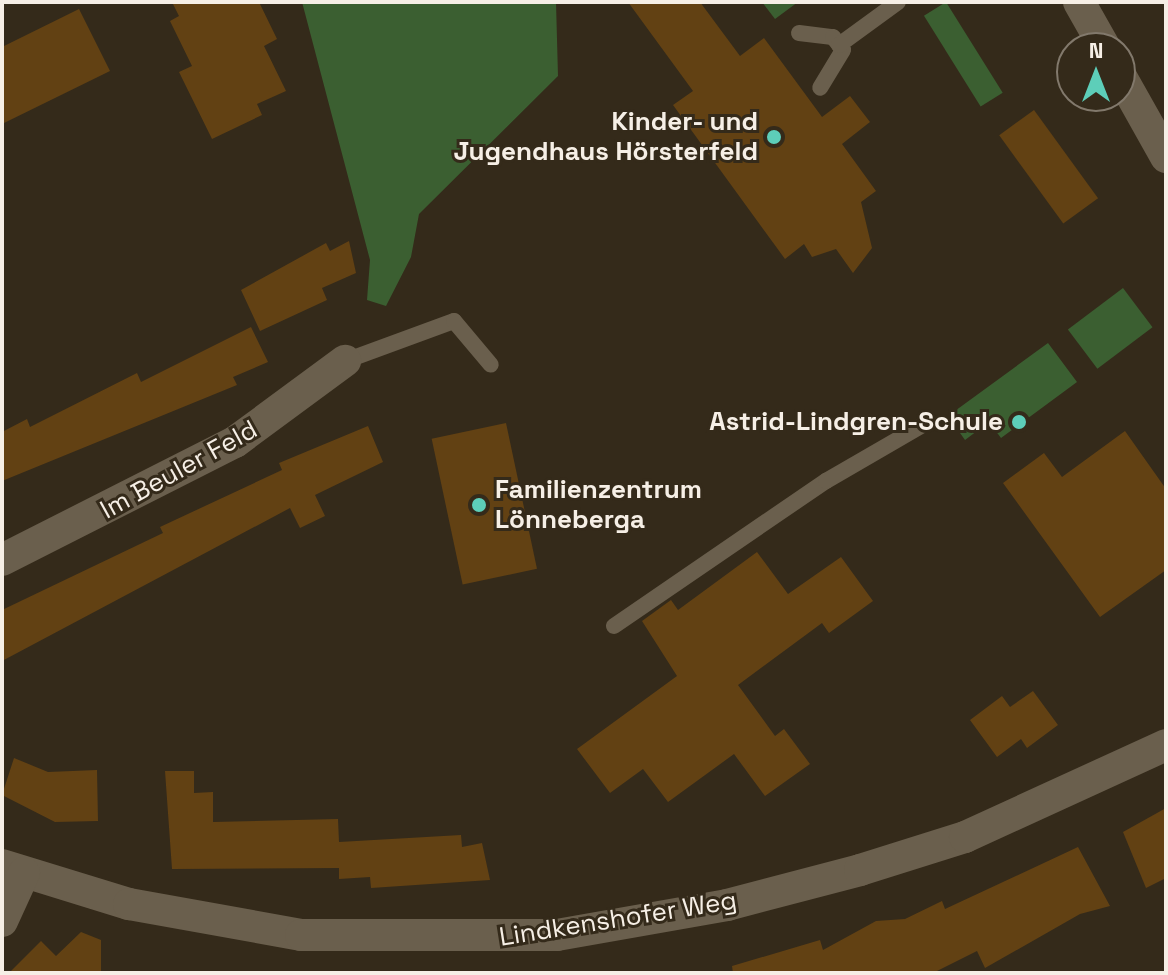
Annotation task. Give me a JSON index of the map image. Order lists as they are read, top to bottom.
{
  "streets": {
    "street": ["Im Beuler Feld", "Lindkenshofer Weg"]
  },
  "places": ["Kinder- und Jugendhaus Hörsterfeld", "Astrid-Lindgren-Schule", "Familienzentrum Lönneberga"],
  "north": "top"
}
